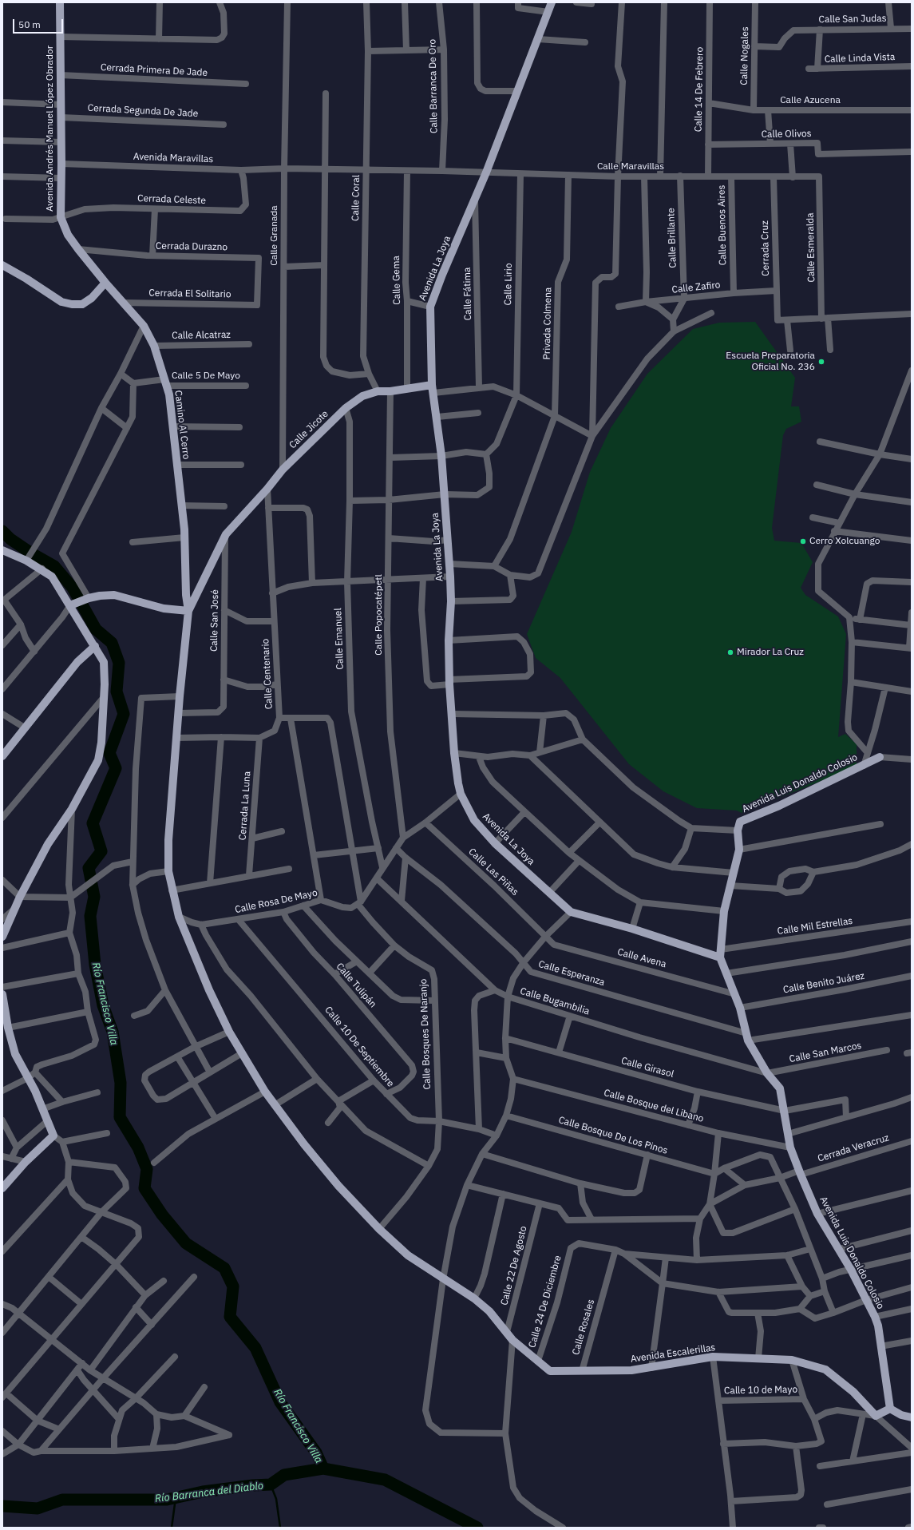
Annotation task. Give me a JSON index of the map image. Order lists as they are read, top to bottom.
{
  "streets": {
    "main road": [
      "Avenida Andrés Manuel López Obrador",
      "Avenida La Joya",
      "Camino Al Cerro",
      "Calle Jicote",
      "Avenida Luis Donaldo Colosio",
      "Avenida Escalerillas"
    ],
    "street": [
      "Calle San Judas",
      "Calle Nogales",
      "Calle Linda Vista",
      "Cerrada Primera De Jade",
      "Calle Barranca De Oro",
      "Calle 14 De Febrero",
      "Calle Azucena",
      "Cerrada Segunda De Jade",
      "Calle Olivos",
      "Avenida Maravillas",
      "Calle Maravillas",
      "Calle Coral",
      "Cerrada Celeste",
      "Calle Buenos Aires",
      "Calle Granada",
      "Calle Brillante",
      "Cerrada Durazno",
      "Calle Esmeralda",
      "Cerrada Cruz",
      "Calle Gema",
      "Calle Lirio",
      "Calle Zafiro",
      "Cerrada El Solitario",
      "Calle Fátima",
      "Privada Colmena",
      "Calle Alcatraz",
      "Calle 5 De Mayo",
      "Calle Popocatépetl",
      "Calle San José",
      "Calle Emanuel",
      "Calle Centenario",
      "Cerrada La Luna",
      "Calle Las Piñas",
      "Calle Rosa De Mayo",
      "Calle Mil Estrellas",
      "Calle Avena",
      "Calle Esperanza",
      "Calle Benito Juárez",
      "Calle Tulipán",
      "Calle Bugambilia",
      "Calle Bosques De Naranjo",
      "Calle 10 De Septiembre",
      "Calle San Marcos",
      "Calle Girasol",
      "Calle Bosque del Libano",
      "Calle Bosque De Los Pinos",
      "Cerrada Veracruz",
      "Calle 22 De Agosto",
      "Calle 24 De Diciembre",
      "Calle Rosales",
      "Calle 10 de Mayo"
    ]
  },
  "crossings": [
    ["Calle San Judas", "Calle Nogales"],
    ["Calle Nogales", "Calle Azucena"],
    ["Cerrada Primera De Jade", "Avenida Andrés Manuel López Obrador"],
    ["Calle Barranca De Oro", "Calle Maravillas"],
    ["Calle 14 De Febrero", "Calle Azucena"],
    ["Calle 14 De Febrero", "Calle Olivos"],
    ["Calle 14 De Febrero", "Calle Maravillas"],
    ["Cerrada Segunda De Jade", "Avenida Andrés Manuel López Obrador"],
    ["Avenida Andrés Manuel López Obrador", "Avenida Maravillas"],
    ["Avenida Andrés Manuel López Obrador", "Cerrada Celeste"],
    ["Avenida Andrés Manuel López Obrador", "Camino Al Cerro"],
    ["Avenida Maravillas", "Calle Maravillas"],
    ["Avenida Maravillas", "Calle Coral"],
    ["Avenida Maravillas", "Cerrada Celeste"],
    ["Avenida Maravillas", "Calle Granada"],
    ["Calle Maravillas", "Calle Coral"],
    ["Calle Maravillas", "Calle Buenos Aires"],
    ["Calle Maravillas", "Calle Brillante"],
    ["Calle Maravillas", "Calle Esmeralda"],
    ["Calle Maravillas", "Cerrada Cruz"],
    ["Calle Maravillas", "Avenida La Joya"],
    ["Calle Maravillas", "Calle Gema"],
    ["Calle Maravillas", "Calle Lirio"],
    ["Calle Maravillas", "Privada Colmena"],
    ["Calle Coral", "Calle Jicote"],
    ["Calle Buenos Aires", "Calle Zafiro"],
    ["Calle Granada", "Calle Jicote"],
    ["Calle Brillante", "Calle Zafiro"],
    ["Cerrada Durazno", "Cerrada El Solitario"],
    ["Cerrada Durazno", "Camino Al Cerro"],
    ["Cerrada Cruz", "Calle Zafiro"],
    ["Avenida La Joya", "Calle Fátima"],
    ["Avenida La Joya", "Calle Jicote"],
    ["Avenida La Joya", "Avenida Luis Donaldo Colosio"],
    ["Avenida La Joya", "Calle Mil Estrellas"],
    ["Calle Gema", "Calle Jicote"],
    ["Cerrada El Solitario", "Camino Al Cerro"],
    ["Calle Alcatraz", "Camino Al Cerro"],
    ["Calle 5 De Mayo", "Camino Al Cerro"],
    ["Camino Al Cerro", "Calle Jicote"],
    ["Camino Al Cerro", "Avenida Escalerillas"],
    ["Calle Jicote", "Calle Popocatépetl"],
    ["Calle Jicote", "Calle San José"],
    ["Calle Jicote", "Calle Emanuel"],
    ["Calle Jicote", "Calle Centenario"],
    ["Calle Jicote", "Avenida Escalerillas"],
    ["Calle San José", "Avenida Escalerillas"],
    ["Calle Centenario", "Calle Rosa De Mayo"],
    ["Calle Centenario", "Calle Bosques De Naranjo"],
    ["Avenida Luis Donaldo Colosio", "Calle Mil Estrellas"],
    ["Avenida Luis Donaldo Colosio", "Calle Avena"],
    ["Avenida Luis Donaldo Colosio", "Calle Esperanza"],
    ["Avenida Luis Donaldo Colosio", "Calle Benito Juárez"],
    ["Avenida Luis Donaldo Colosio", "Calle Bugambilia"],
    ["Avenida Luis Donaldo Colosio", "Calle San Marcos"],
    ["Avenida Luis Donaldo Colosio", "Calle Girasol"],
    ["Avenida Luis Donaldo Colosio", "Calle Bosque del Libano"],
    ["Avenida Luis Donaldo Colosio", "Cerrada Veracruz"],
    ["Calle Las Piñas", "Calle Avena"],
    ["Calle Rosa De Mayo", "Calle Tulipán"],
    ["Calle Rosa De Mayo", "Calle Bosques De Naranjo"],
    ["Calle Rosa De Mayo", "Calle 10 De Septiembre"],
    ["Calle Rosa De Mayo", "Avenida Escalerillas"],
    ["Calle Tulipán", "Calle 10 De Septiembre"],
    ["Calle Bugambilia", "Calle San Marcos"],
    ["Calle Bosques De Naranjo", "Calle 10 De Septiembre"],
    ["Calle Bosques De Naranjo", "Avenida Escalerillas"],
    ["Calle 22 De Agosto", "Avenida Escalerillas"],
    ["Calle 24 De Diciembre", "Calle Rosales"],
    ["Calle 24 De Diciembre", "Avenida Escalerillas"],
    ["Calle Rosales", "Avenida Escalerillas"]
  ],
  "water": ["Río Francisco Villa", "Río Barranca del Diablo"],
  "places": ["Escuela Preparatoria Oficial No. 236", "Cerro Xolcuango", "Mirador La Cruz"],
  "scale_bar": "50 m"
}
